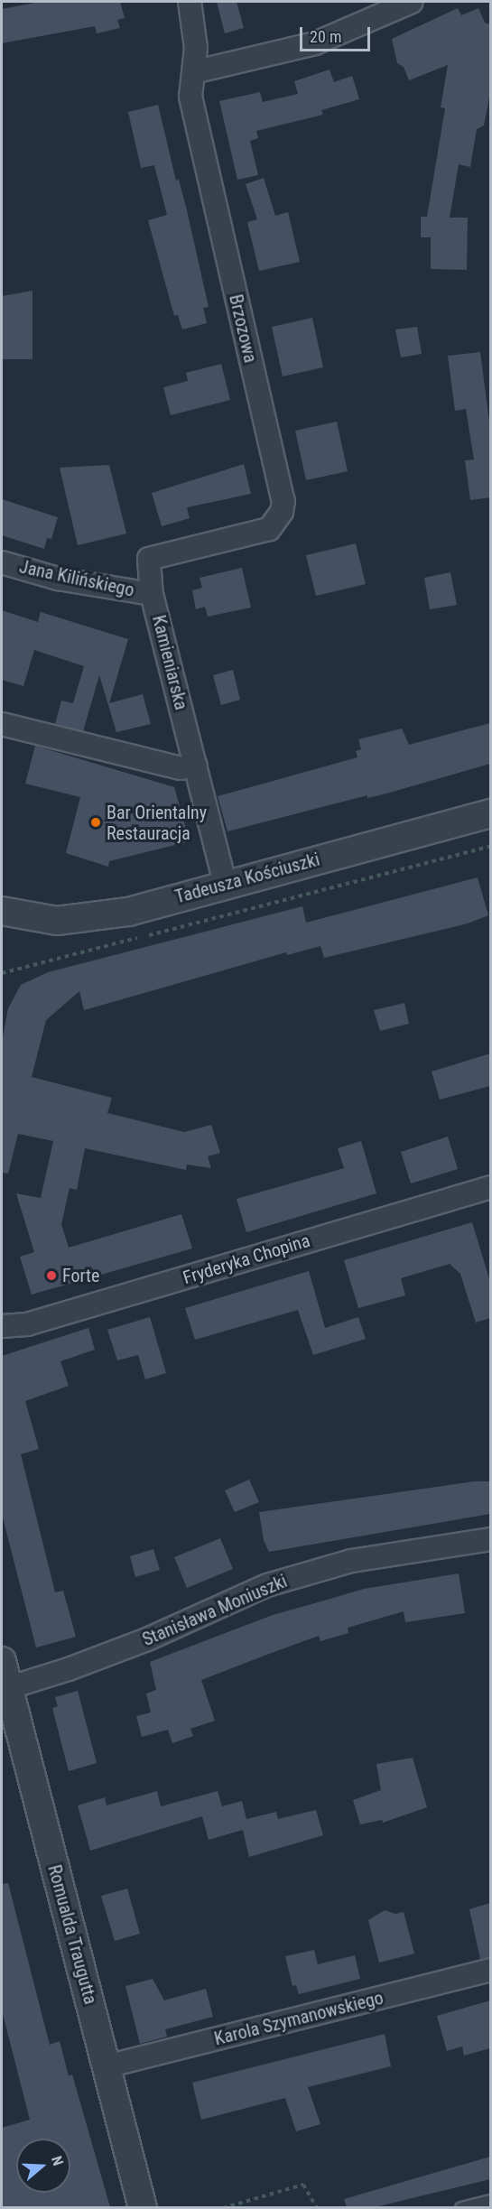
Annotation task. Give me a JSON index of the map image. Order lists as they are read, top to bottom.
{
  "streets": {
    "street": [
      "Brzozowa",
      "Jana Kilińskiego",
      "Kamieniarska",
      "Tadeusza Kościuszki",
      "Fryderyka Chopina",
      "Stanisława Moniuszki",
      "Romualda Traugutta",
      "Karola Szymanowskiego"
    ]
  },
  "crossings": [
    ["Brzozowa", "Kamieniarska"],
    ["Jana Kilińskiego", "Kamieniarska"],
    ["Kamieniarska", "Tadeusza Kościuszki"],
    ["Stanisława Moniuszki", "Romualda Traugutta"],
    ["Romualda Traugutta", "Karola Szymanowskiego"]
  ],
  "places": ["Bar Orientalny Restauracja", "Forte"],
  "scale_bar": "20 m",
  "north": "right"
}
